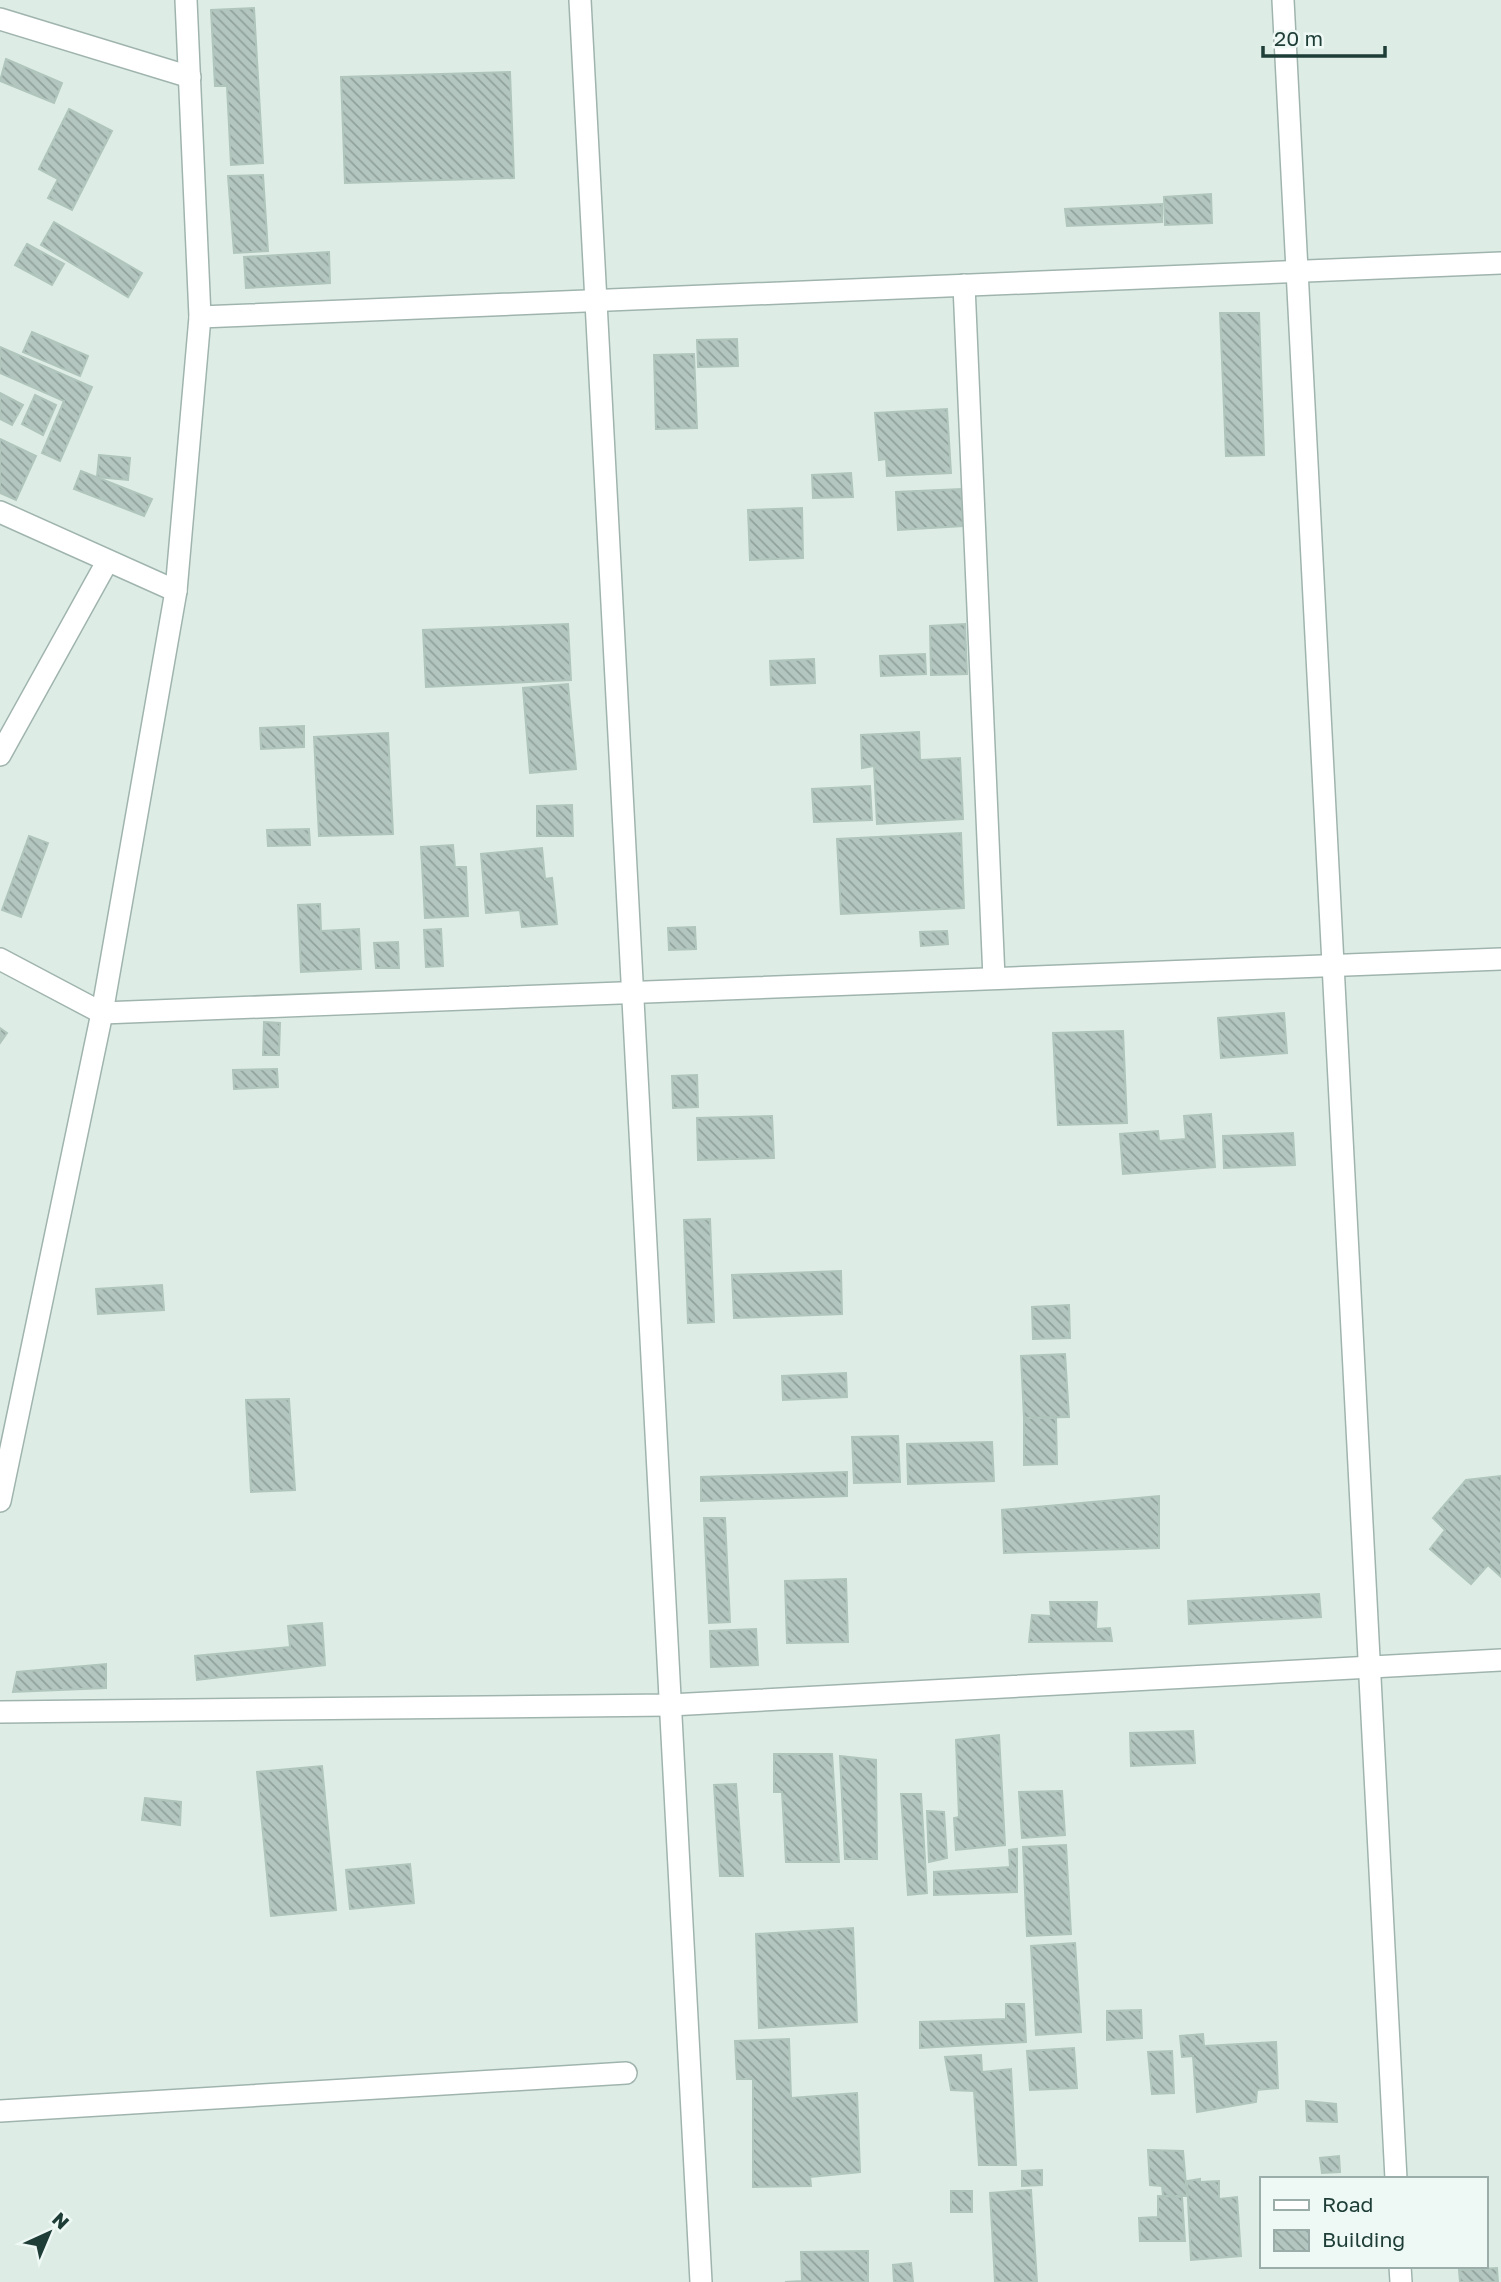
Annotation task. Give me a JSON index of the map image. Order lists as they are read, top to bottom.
{
  "legend": ["Road", "Building"],
  "scale_bar": "20 m",
  "north": "top right"
}
